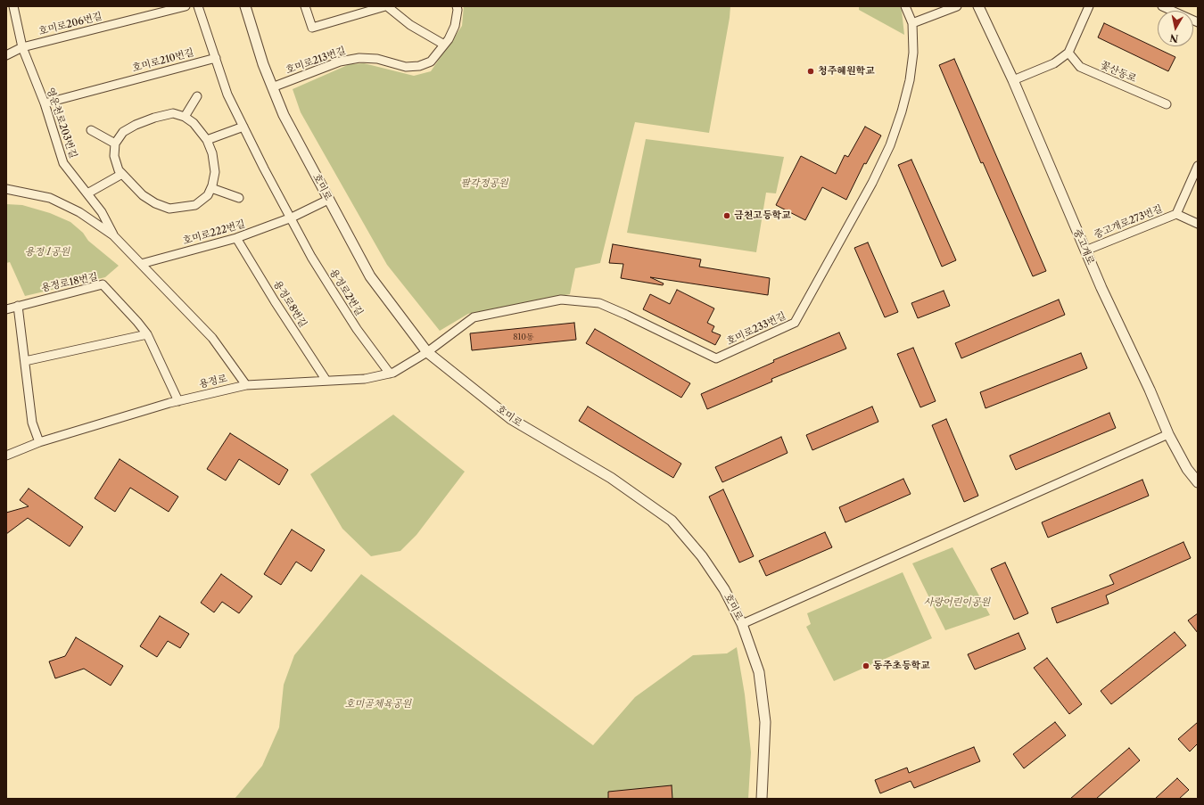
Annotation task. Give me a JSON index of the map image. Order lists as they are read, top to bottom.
{
  "streets": {
    "street": [
      "호미로206번길",
      "호미로210번길",
      "호미로213번길",
      "꽃산동로",
      "영운천로203번길",
      "호미로",
      "중고개로273번길",
      "호미로222번길",
      "중고개로",
      "용정로18번길",
      "용정로2번길",
      "용정로8번길",
      "호미로233번길",
      "용정로"
    ]
  },
  "crossings": [
    ["호미로206번길", "영운천로203번길"],
    ["호미로210번길", "영운천로203번길"],
    ["호미로213번길", "호미로"],
    ["호미로", "호미로222번길"],
    ["호미로", "호미로233번길"],
    ["호미로", "용정로"],
    ["중고개로273번길", "중고개로"],
    ["호미로222번길", "용정로2번길"],
    ["호미로222번길", "용정로8번길"],
    ["용정로18번길", "용정로"],
    ["용정로2번길", "용정로"],
    ["용정로8번길", "용정로"],
    ["호미로233번길", "용정로"]
  ],
  "parks": [
    "팔각정공원",
    "용정 1공원",
    "사랑어린이공원",
    "호미골체육공원"
  ],
  "places": ["청주혜원학교", "금천고등학교", "동주초등학교"],
  "house_numbers": ["810동"],
  "north": "bottom"
}
